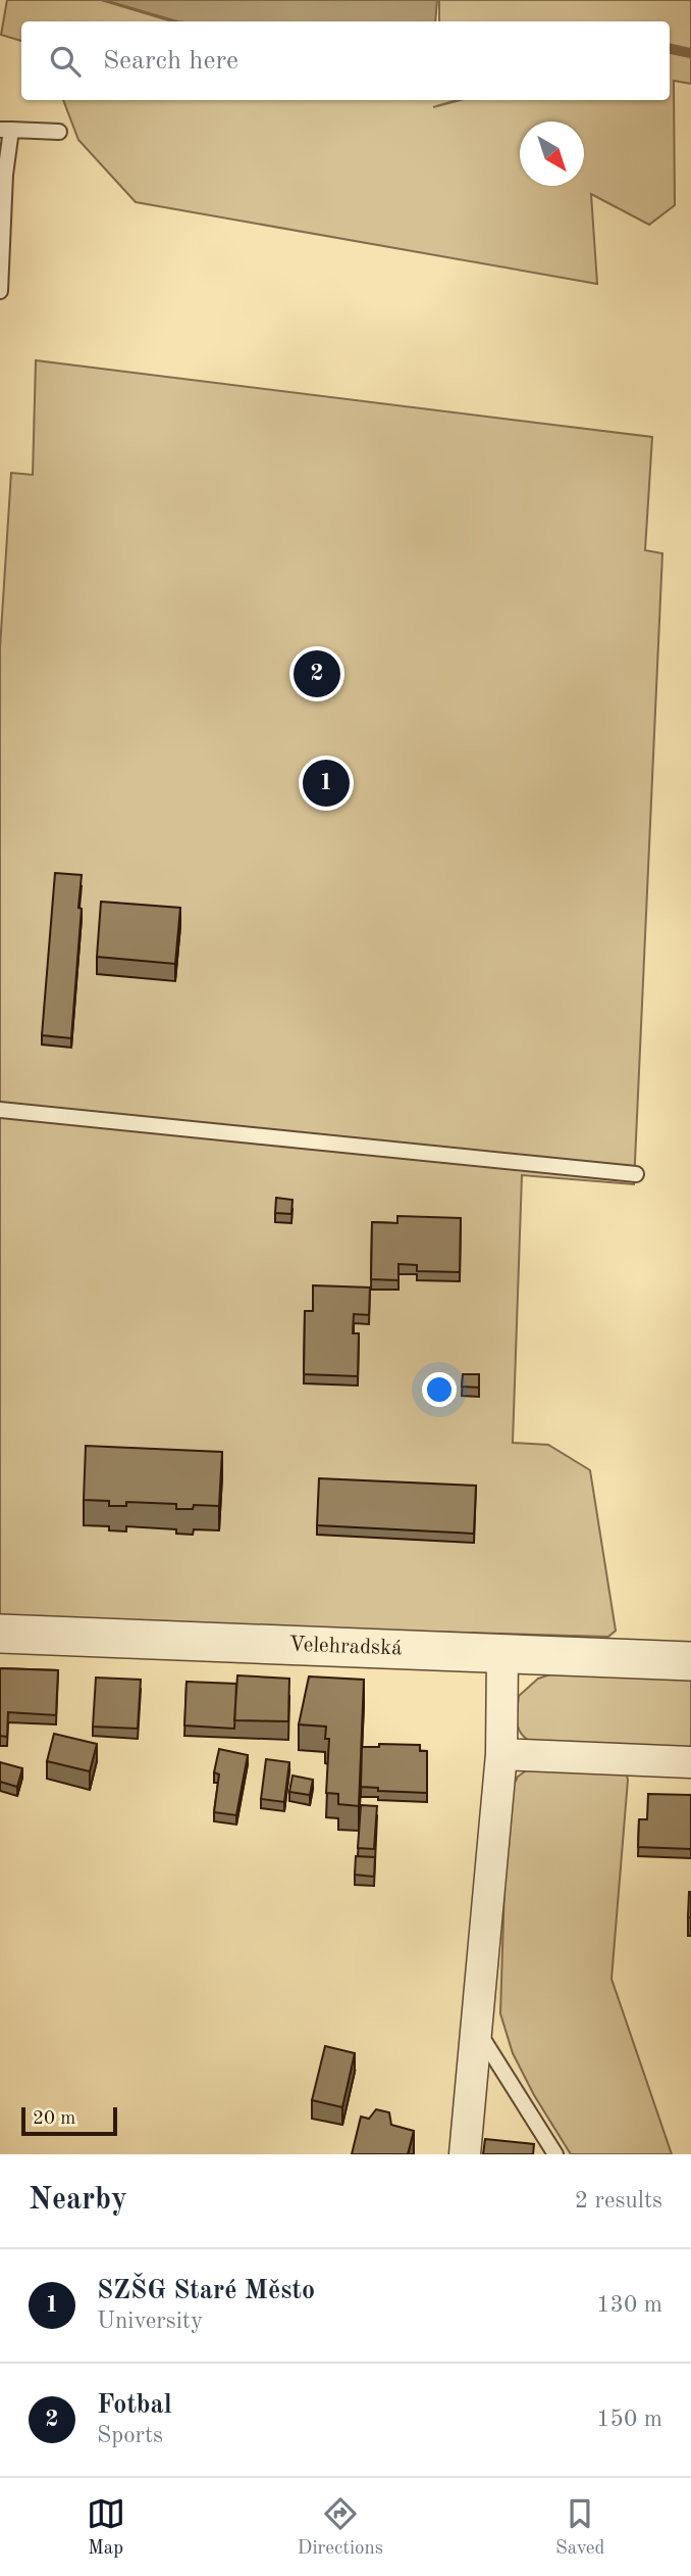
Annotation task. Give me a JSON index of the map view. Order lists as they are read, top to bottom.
{
  "streets": {
    "street": ["Velehradská"]
  },
  "scale_bar": "20 m",
  "north": "bottom right",
  "page": {
    "search": "Search here",
    "pins": ["2", "1"],
    "scale": "20 m",
    "heading": ["Nearby", "2 results"],
    "list": [
      {
        "mark": "1",
        "name": "SZŠG Staré Město",
        "note": "University",
        "value": "130 m"
      },
      {
        "mark": "2",
        "name": "Fotbal",
        "note": "Sports",
        "value": "150 m"
      }
    ],
    "nav": ["Map", "Directions", "Saved"]
  }
}
